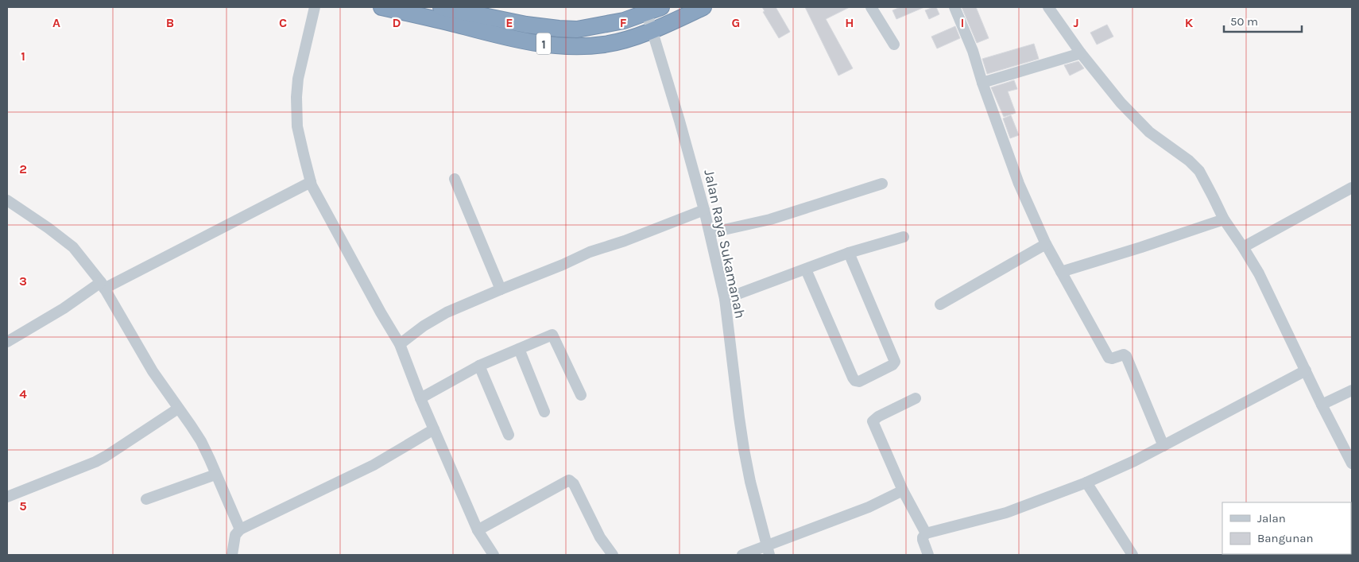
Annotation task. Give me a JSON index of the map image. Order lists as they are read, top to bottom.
{
  "streets": {
    "highway": ["1"],
    "street": ["Jalan Raya Sukamanah"]
  },
  "crossings": [
    ["1", "Jalan Raya Sukamanah"]
  ],
  "legend": ["Jalan", "Bangunan"],
  "scale_bar": "50 m",
  "grid": {
    "columns": [
      "A",
      "B",
      "C",
      "D",
      "E",
      "F",
      "G",
      "H",
      "I",
      "J",
      "K"
    ],
    "rows": [
      "1",
      "2",
      "3",
      "4",
      "5"
    ]
  }
}
